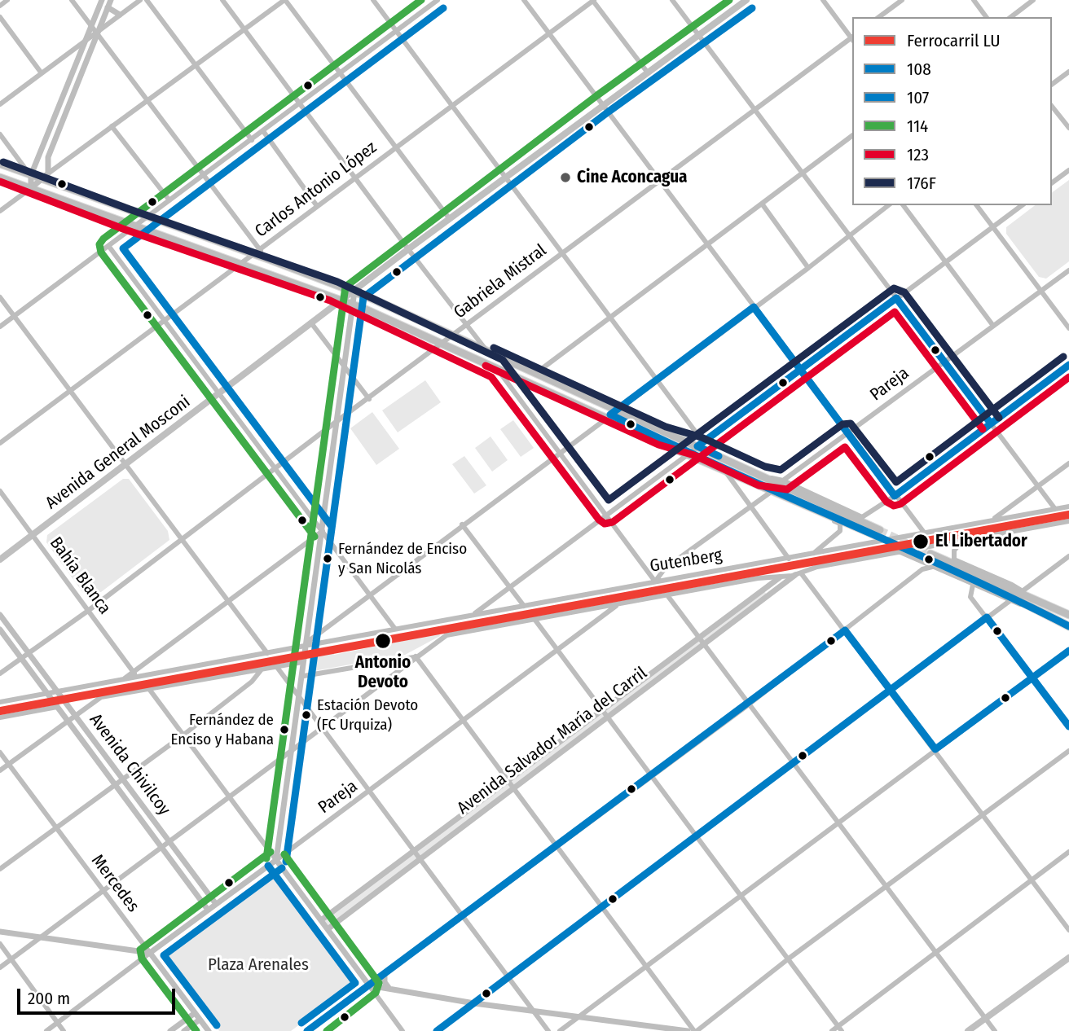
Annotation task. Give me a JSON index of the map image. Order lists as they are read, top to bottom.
{
  "streets": {
    "main road": ["Avenida General Mosconi"],
    "street": [
      "Carlos Antonio López",
      "Gabriela Mistral",
      "Pareja",
      "Gutenberg",
      "Bahía Blanca",
      "Avenida Salvador María del Carril",
      "Avenida Chivilcoy",
      "Mercedes"
    ]
  },
  "crossings": [
    ["Gabriela Mistral", "Bahía Blanca"],
    ["Gabriela Mistral", "Avenida Chivilcoy"],
    ["Pareja", "Gutenberg"],
    ["Pareja", "Avenida Chivilcoy"],
    ["Pareja", "Mercedes"],
    ["Avenida General Mosconi", "Bahía Blanca"],
    ["Gutenberg", "Bahía Blanca"],
    ["Gutenberg", "Avenida Salvador María del Carril"],
    ["Gutenberg", "Avenida Chivilcoy"],
    ["Gutenberg", "Mercedes"]
  ],
  "parks": ["Plaza Arenales"],
  "places": [
    "Cine Aconcagua",
    "El Libertador",
    "Fernández de Enciso y San Nicolás",
    "Antonio Devoto",
    "Estación Devoto (FC Urquiza)",
    "Fernández de Enciso y Habana"
  ],
  "lines": [
    "transit line 114",
    "transit line 107",
    "transit line 176F",
    "transit line 123",
    "transit line 108",
    "rail line LU"
  ],
  "legend": [
    "Ferrocarril LU",
    "108",
    "107",
    "114",
    "123",
    "176F"
  ],
  "scale_bar": "200 m"
}
